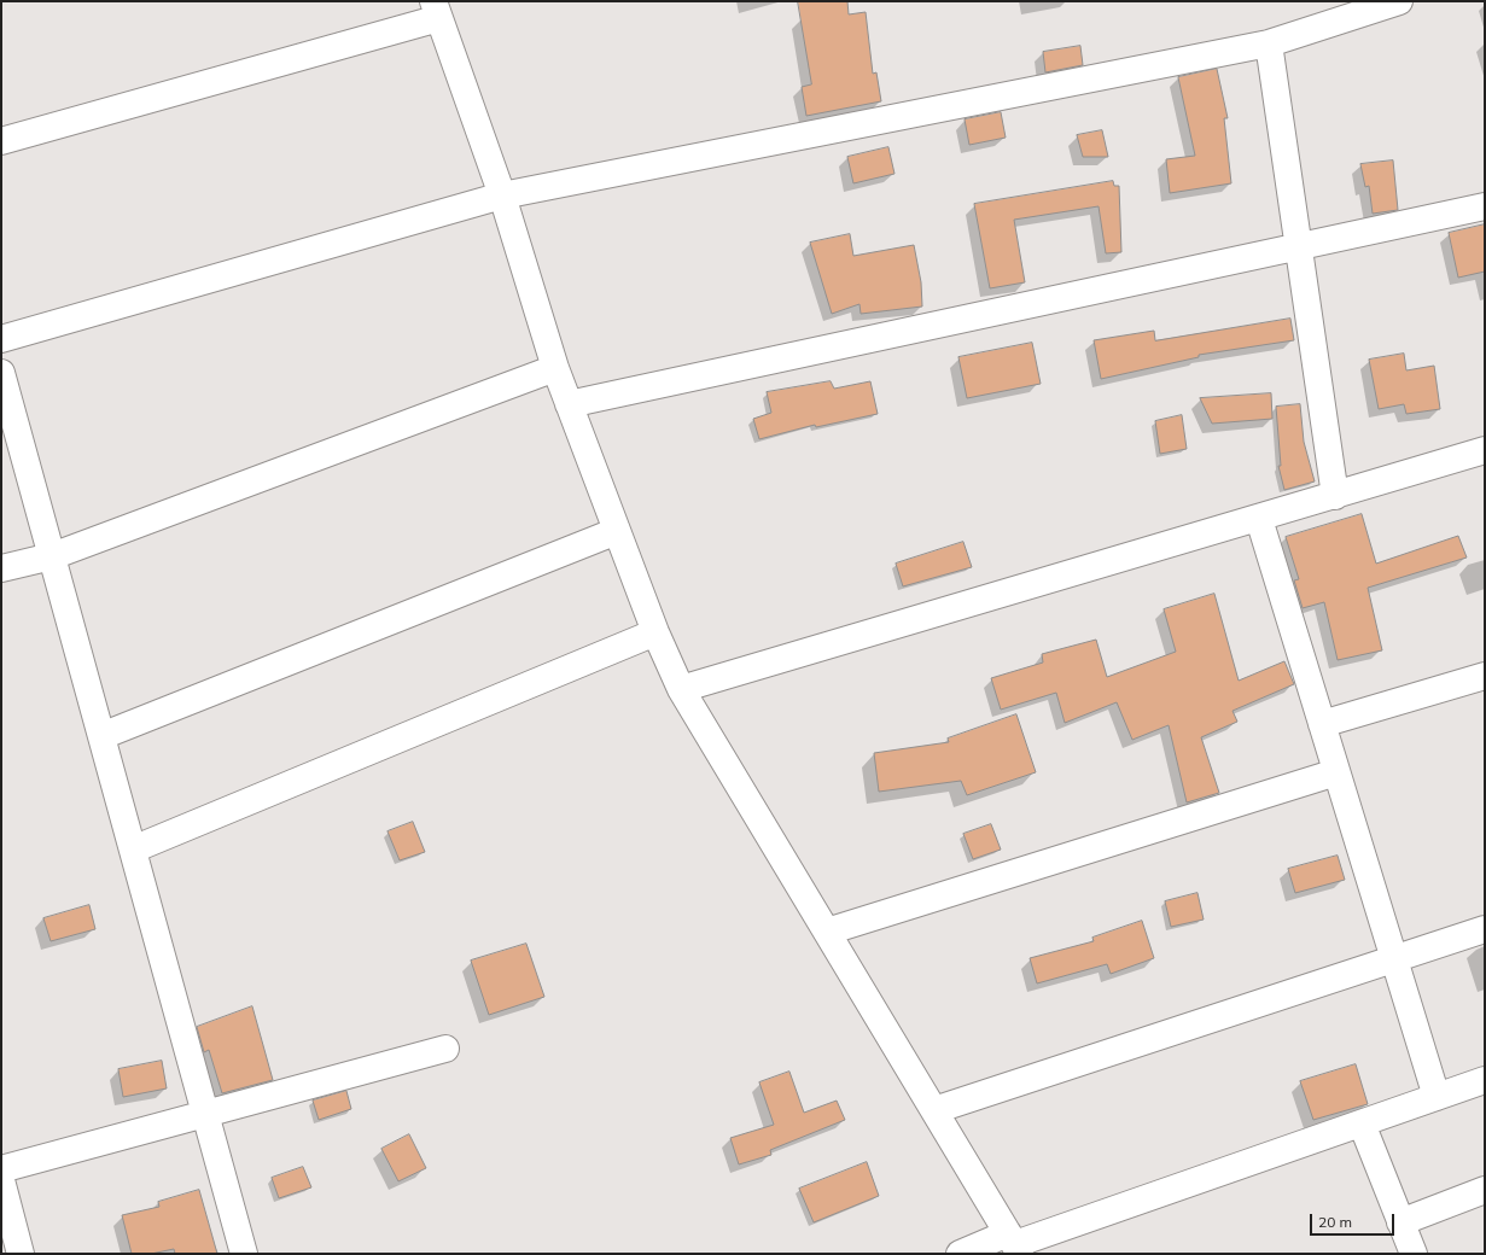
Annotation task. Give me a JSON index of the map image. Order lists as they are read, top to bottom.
{
  "scale_bar": "20 m"
}
